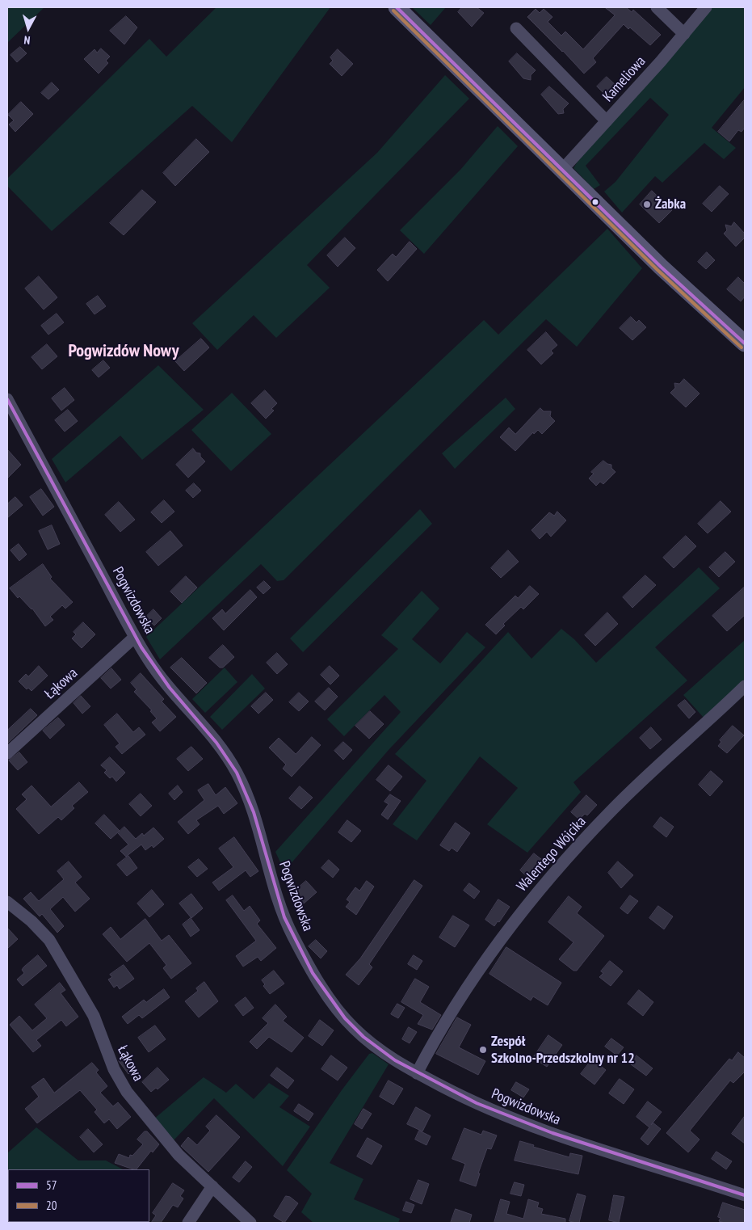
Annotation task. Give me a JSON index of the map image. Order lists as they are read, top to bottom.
{
  "streets": {
    "street": [
      "Kameliowa",
      "Pogwizdowska",
      "Łąkowa",
      "Walentego Wójcika"
    ]
  },
  "crossings": [
    ["Pogwizdowska", "Łąkowa"],
    ["Pogwizdowska", "Walentego Wójcika"]
  ],
  "districts": ["Pogwizdów Nowy"],
  "places": ["Żabka", "Zespół Szkolno-Przedszkolny nr 12"],
  "lines": ["transit line 57", "transit line 20"],
  "legend": ["57", "20"],
  "north": "bottom"
}
